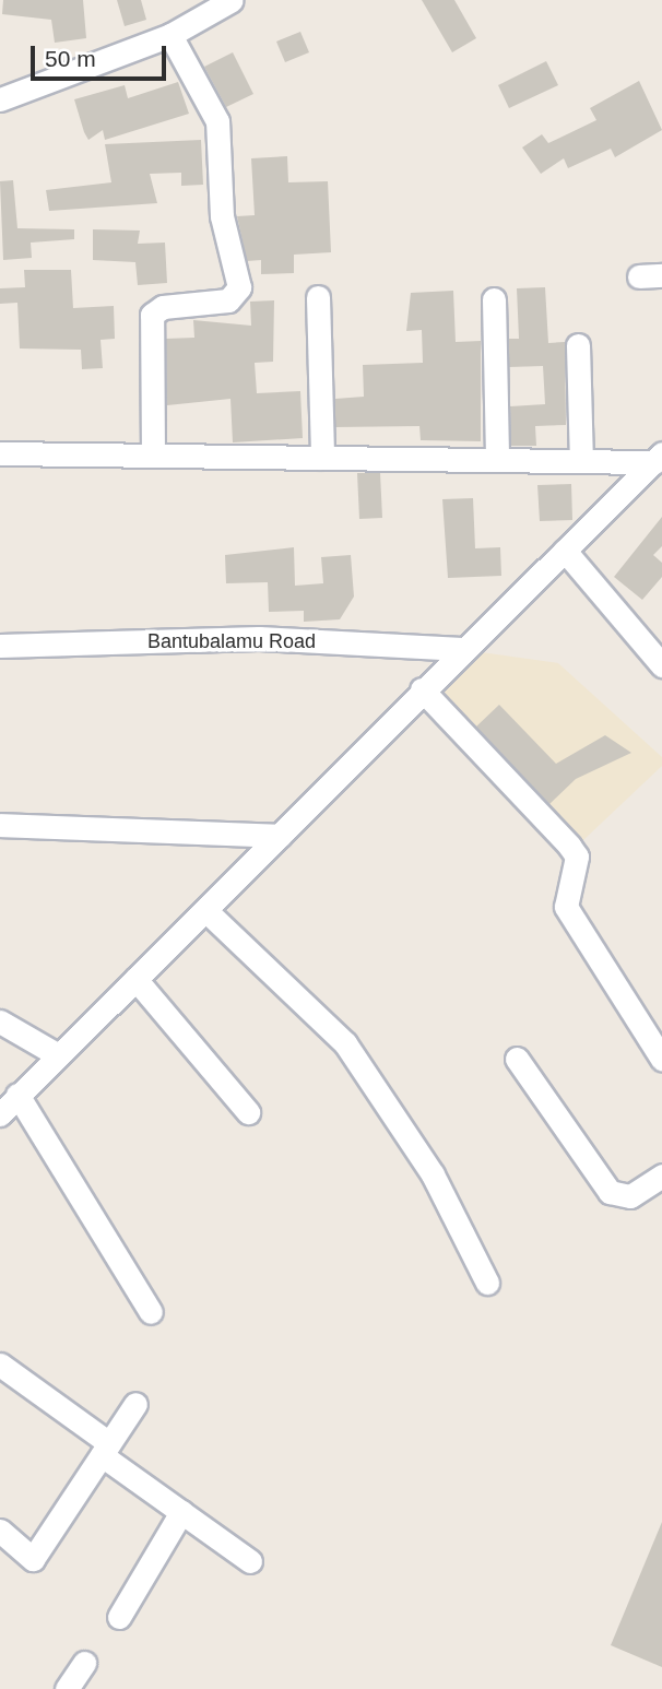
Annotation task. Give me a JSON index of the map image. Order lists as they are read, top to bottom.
{
  "streets": {
    "street": ["Bantubalamu Road"]
  },
  "scale_bar": "50 m"
}
